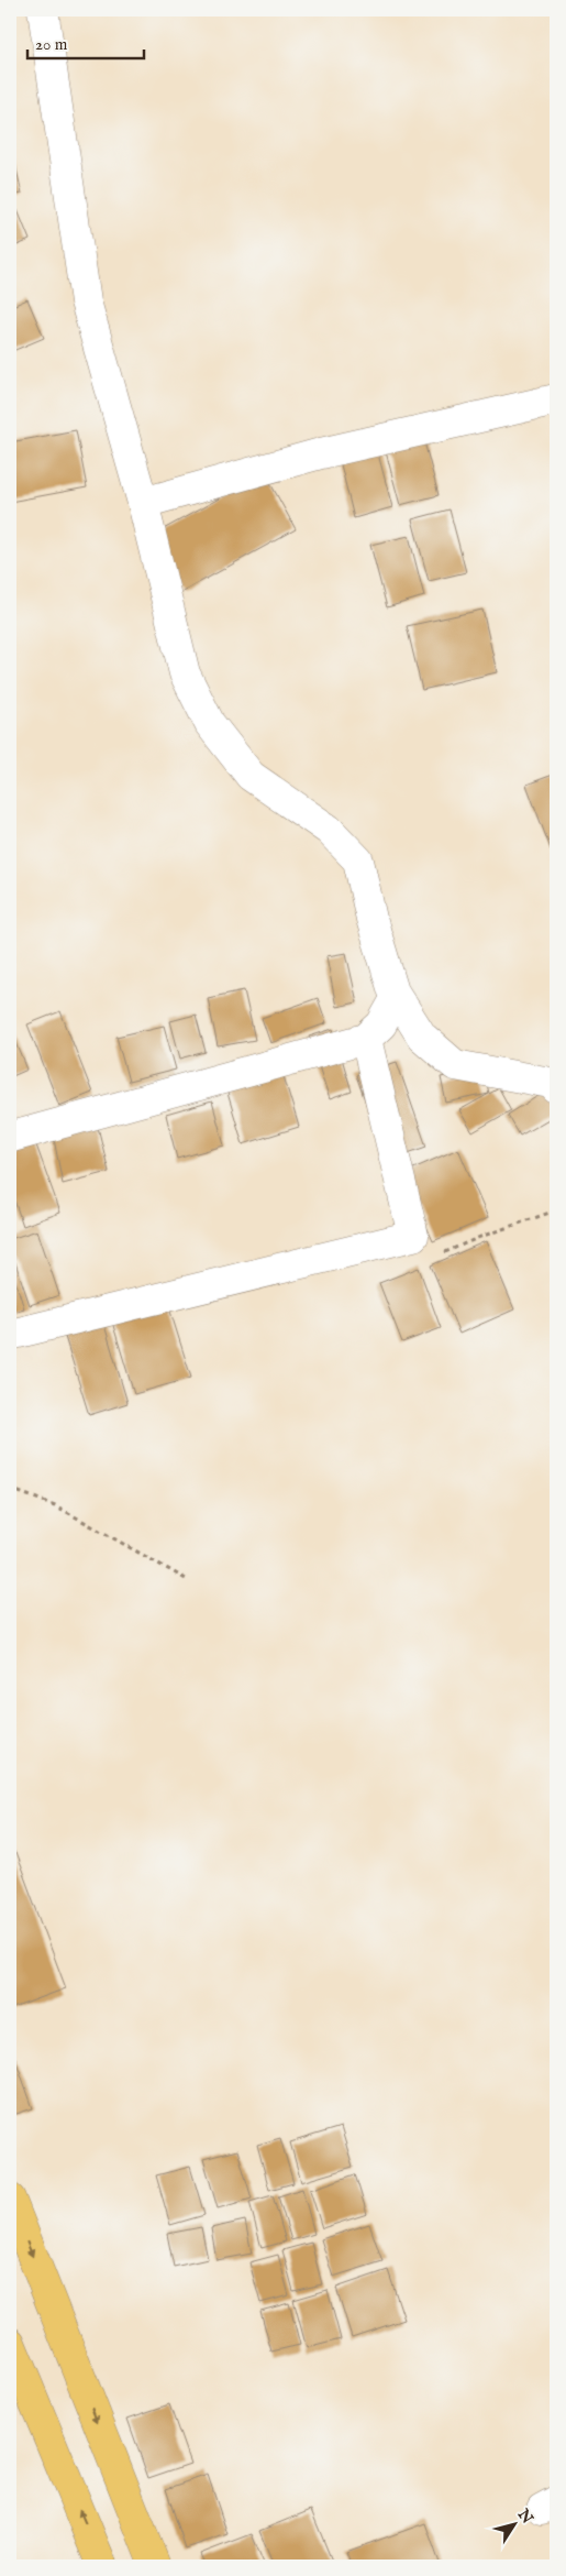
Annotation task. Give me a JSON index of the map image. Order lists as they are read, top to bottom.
{
  "scale_bar": "20 m",
  "north": "top right"
}
